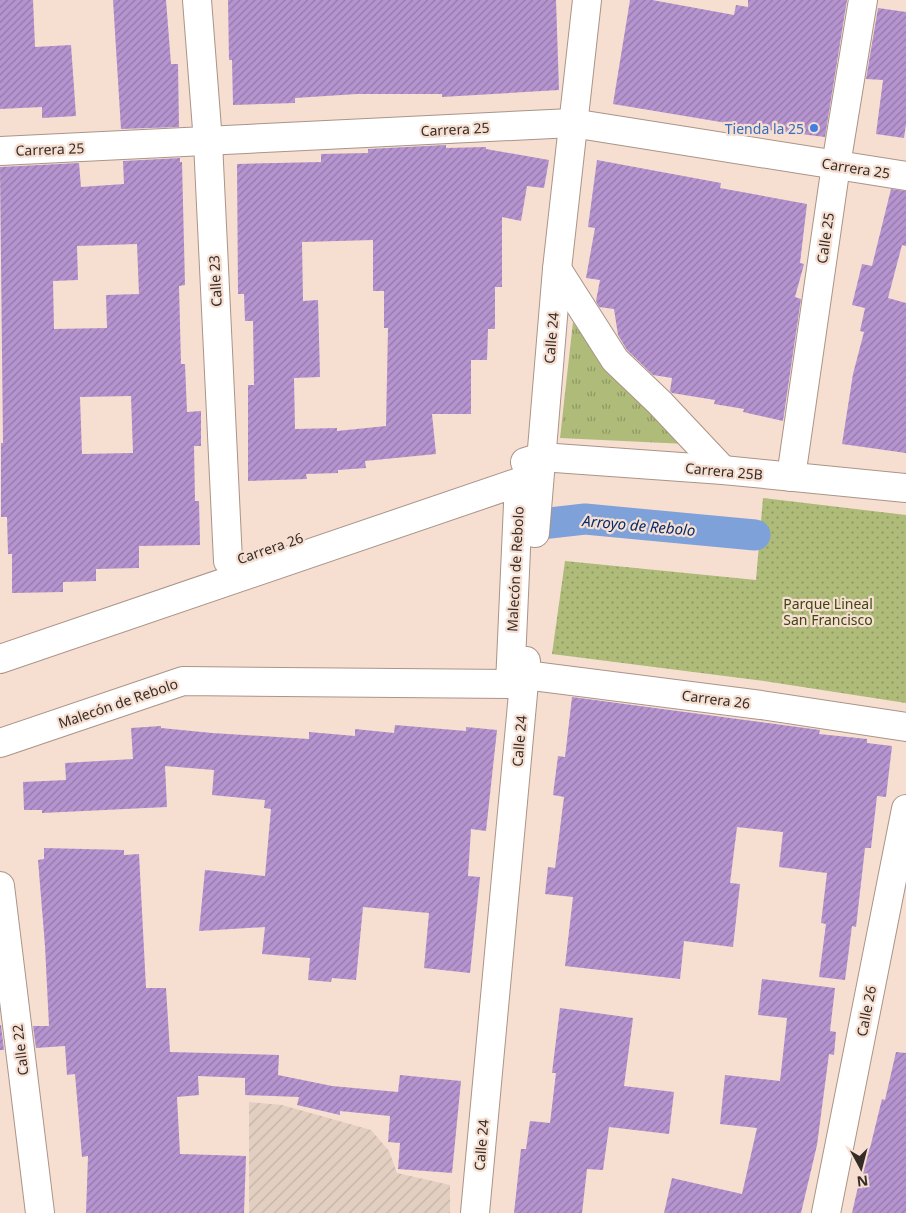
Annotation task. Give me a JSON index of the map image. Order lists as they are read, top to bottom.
{
  "streets": {
    "street": [
      "Carrera 25",
      "Calle 25",
      "Calle 23",
      "Calle 24",
      "Carrera 25B",
      "Carrera 26",
      "Malecón de Rebolo",
      "Calle 26",
      "Calle 22"
    ]
  },
  "crossings": [
    ["Carrera 25", "Calle 25"],
    ["Carrera 25", "Calle 23"],
    ["Carrera 25", "Calle 24"],
    ["Calle 25", "Carrera 25B"],
    ["Calle 23", "Carrera 26"],
    ["Calle 24", "Carrera 25B"],
    ["Calle 24", "Carrera 26"],
    ["Carrera 25B", "Carrera 26"]
  ],
  "water": ["Arroyo de Rebolo"],
  "parks": ["Parque Lineal San Francisco"],
  "places": ["Tienda la 25"],
  "north": "bottom"
}
